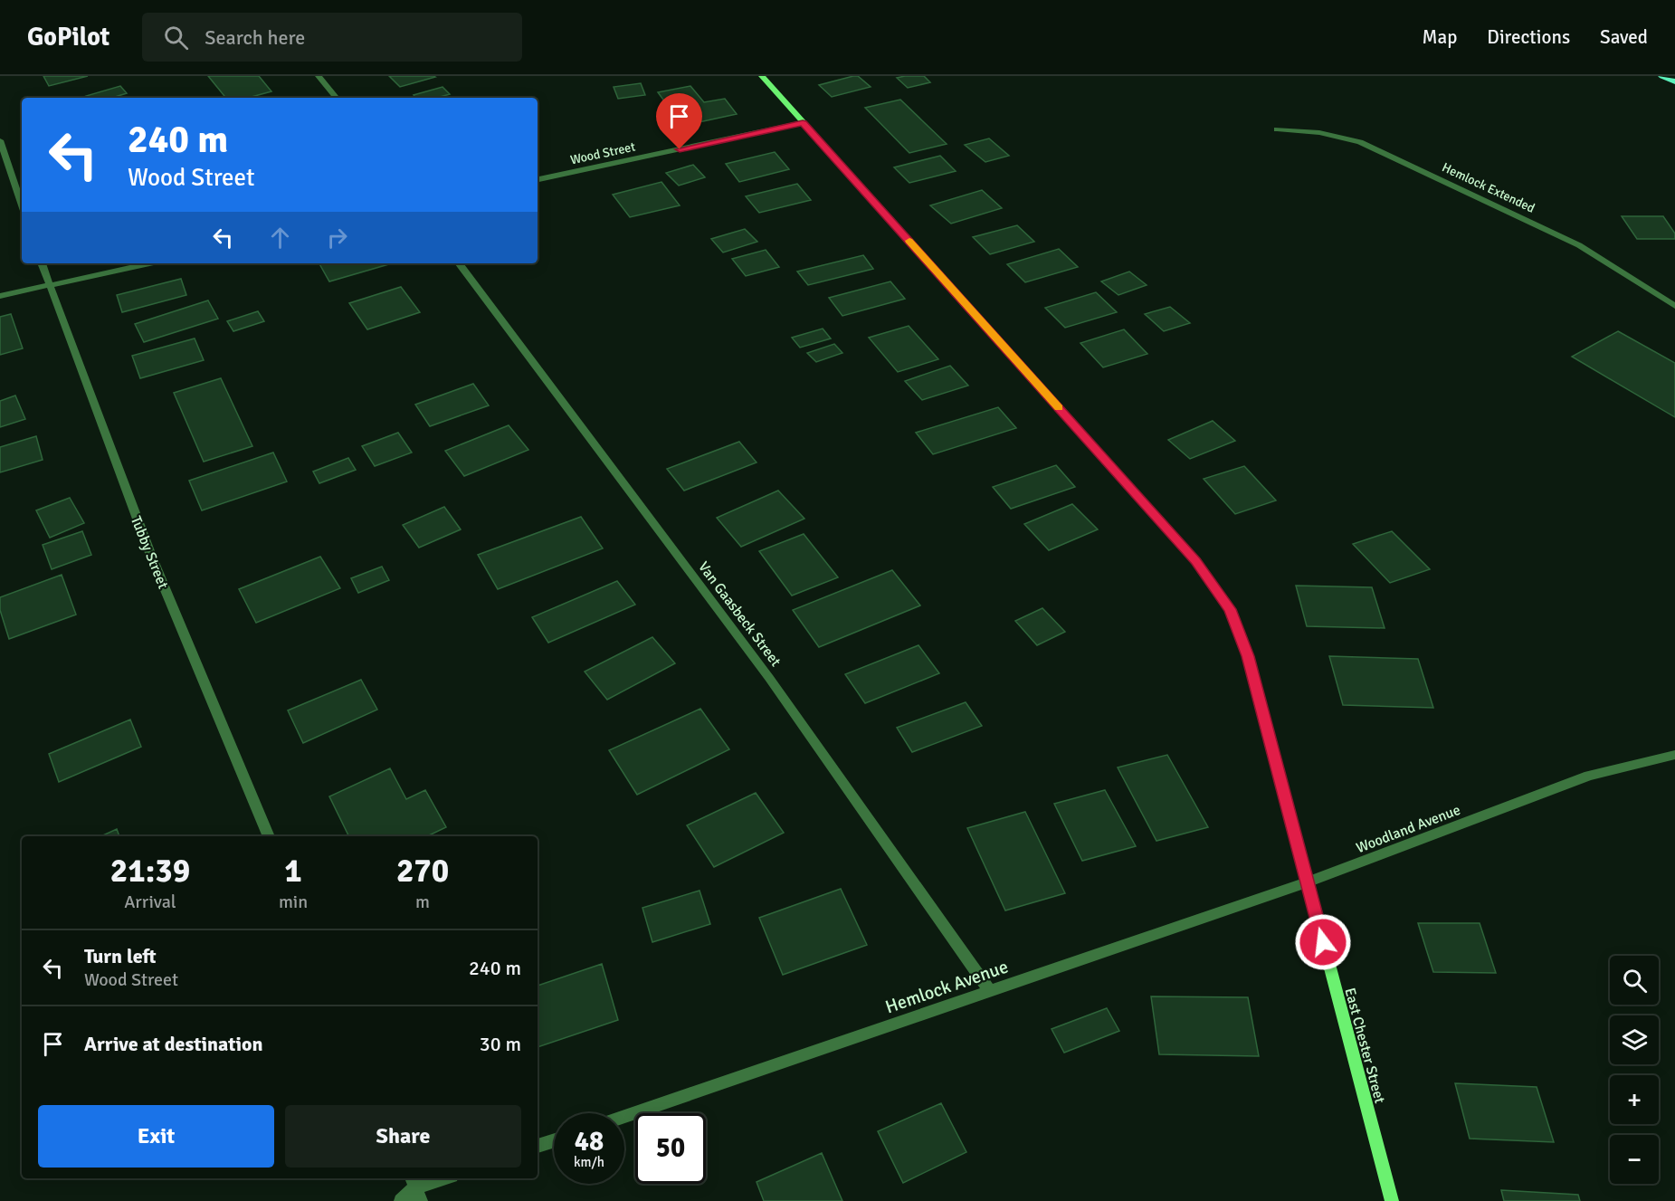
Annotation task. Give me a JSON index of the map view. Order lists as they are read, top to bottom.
{
  "streets": {
    "main road": ["East Chester Street"],
    "street": [
      "Wood Street",
      "Hemlock Extended",
      "Tubby Street",
      "Van Gaasbeck Street",
      "Woodland Avenue",
      "Hemlock Avenue"
    ]
  },
  "crossings": [
    ["Wood Street", "East Chester Street"],
    ["Van Gaasbeck Street", "Hemlock Avenue"],
    ["Woodland Avenue", "Hemlock Avenue"],
    ["Woodland Avenue", "East Chester Street"],
    ["Hemlock Avenue", "East Chester Street"]
  ],
  "page": {
    "header": "GoPilot",
    "search": "Search here",
    "nav": ["Map", "Directions", "Saved"],
    "turn": ["240 m", "Wood Street"],
    "eta": [
      "21:39",
      "Arrival",
      "1",
      "min",
      "270",
      "m"
    ],
    "list": [
      {
        "name": "Turn left",
        "note": "Wood Street",
        "value": "240 m"
      },
      {
        "name": "Arrive at destination",
        "value": "30 m"
      }
    ],
    "map_buttons": ["+", "−"],
    "buttons": ["Exit", "Share"],
    "speed": "48 km/h",
    "limit": "50"
  }
}
